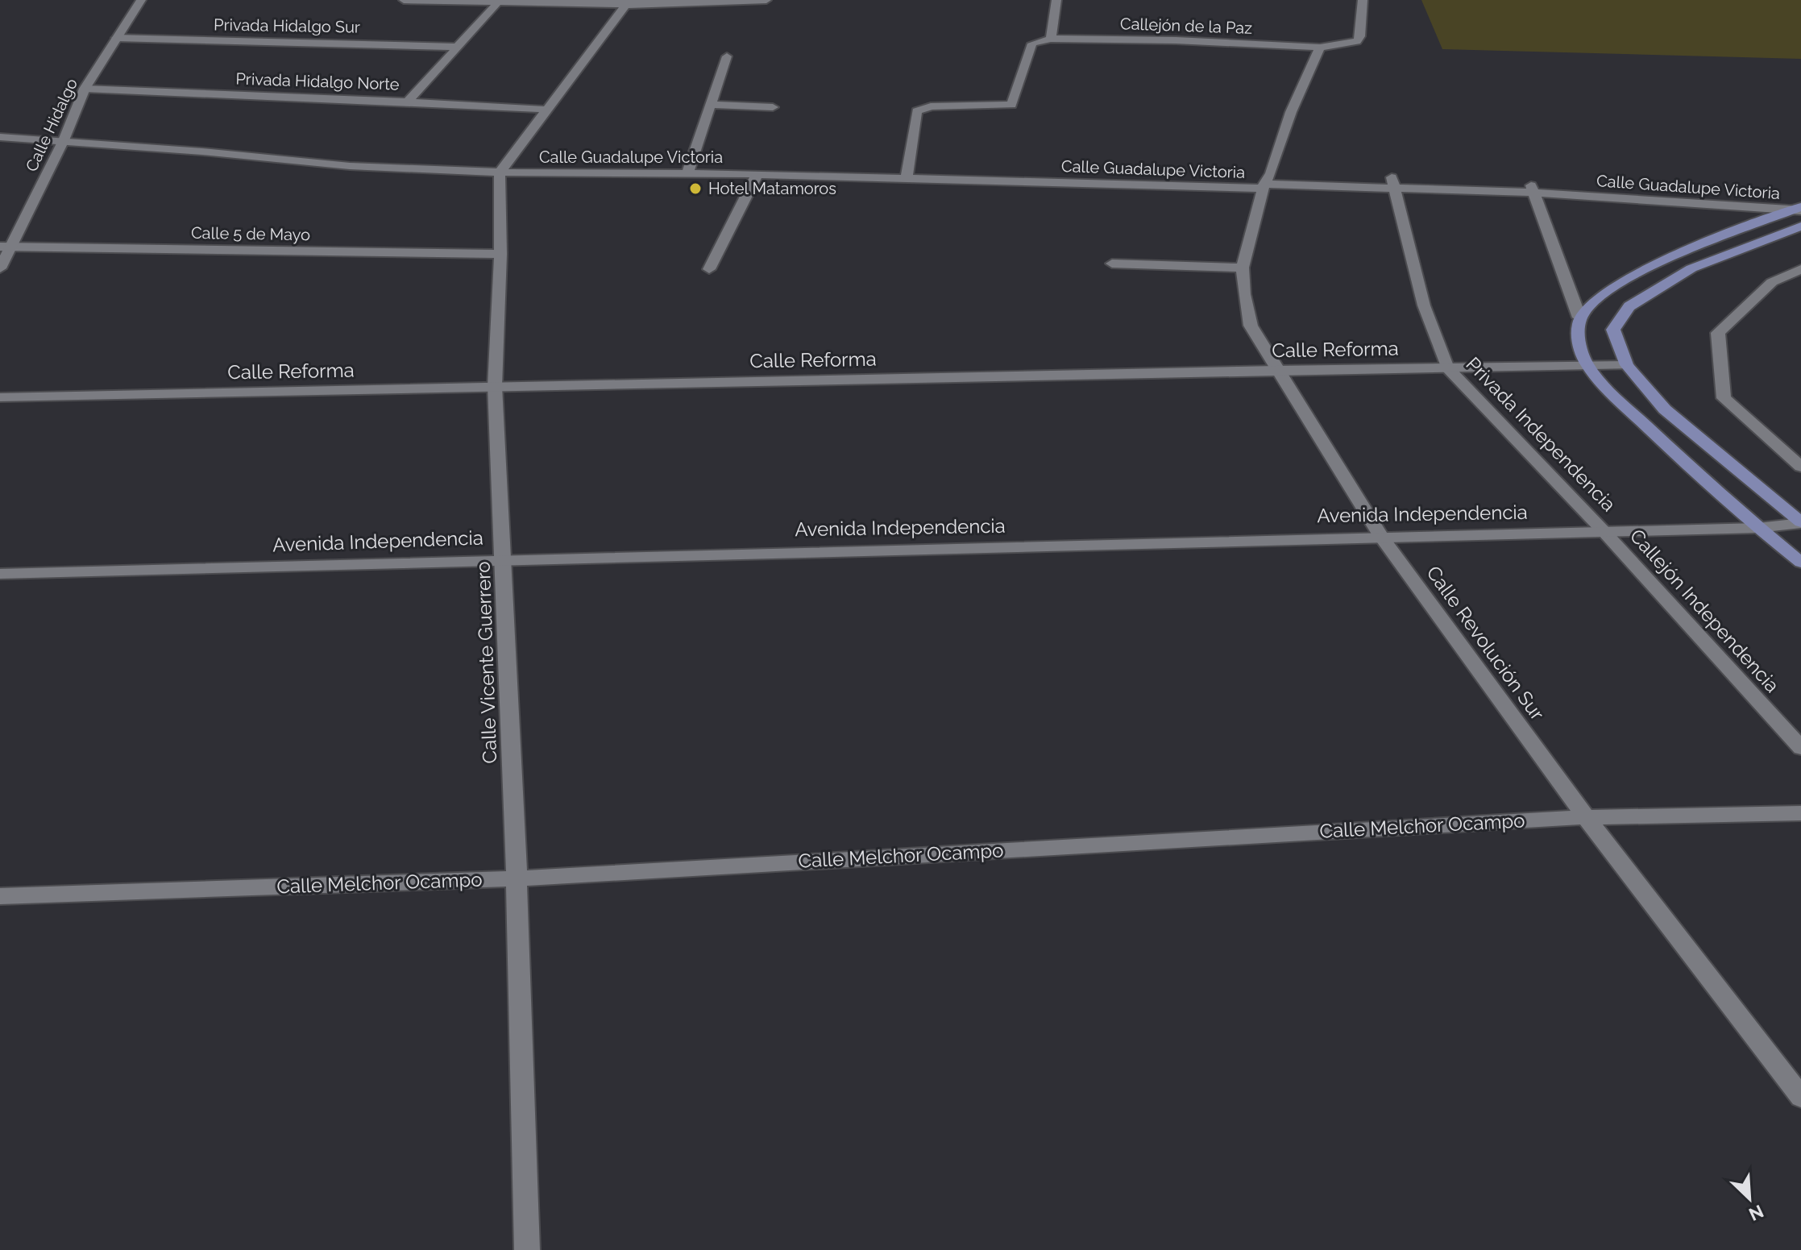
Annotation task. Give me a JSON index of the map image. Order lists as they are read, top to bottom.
{
  "streets": {
    "street": [
      "Privada Hidalgo Sur",
      "Callejón de la Paz",
      "Privada Hidalgo Norte",
      "Calle Hidalgo",
      "Calle Guadalupe Victoria",
      "Calle 5 de Mayo",
      "Calle Reforma",
      "Privada Independencia",
      "Avenida Independencia",
      "Callejón Independencia",
      "Calle Revolución Sur",
      "Calle Vicente Guerrero",
      "Calle Melchor Ocampo"
    ]
  },
  "crossings": [
    ["Privada Hidalgo Sur", "Calle Hidalgo"],
    ["Callejón de la Paz", "Calle Revolución Sur"],
    ["Privada Hidalgo Norte", "Calle Hidalgo"],
    ["Calle Hidalgo", "Calle Guadalupe Victoria"],
    ["Calle Hidalgo", "Calle 5 de Mayo"],
    ["Calle Guadalupe Victoria", "Calle Revolución Sur"],
    ["Calle Guadalupe Victoria", "Calle Vicente Guerrero"],
    ["Calle 5 de Mayo", "Calle Vicente Guerrero"],
    ["Calle Reforma", "Privada Independencia"],
    ["Calle Reforma", "Calle Revolución Sur"],
    ["Calle Reforma", "Calle Vicente Guerrero"],
    ["Privada Independencia", "Avenida Independencia"],
    ["Privada Independencia", "Callejón Independencia"],
    ["Avenida Independencia", "Callejón Independencia"],
    ["Avenida Independencia", "Calle Revolución Sur"],
    ["Avenida Independencia", "Calle Vicente Guerrero"],
    ["Calle Revolución Sur", "Calle Melchor Ocampo"],
    ["Calle Vicente Guerrero", "Calle Melchor Ocampo"]
  ],
  "places": ["Hotel Matamoros"],
  "north": "bottom right"
}
